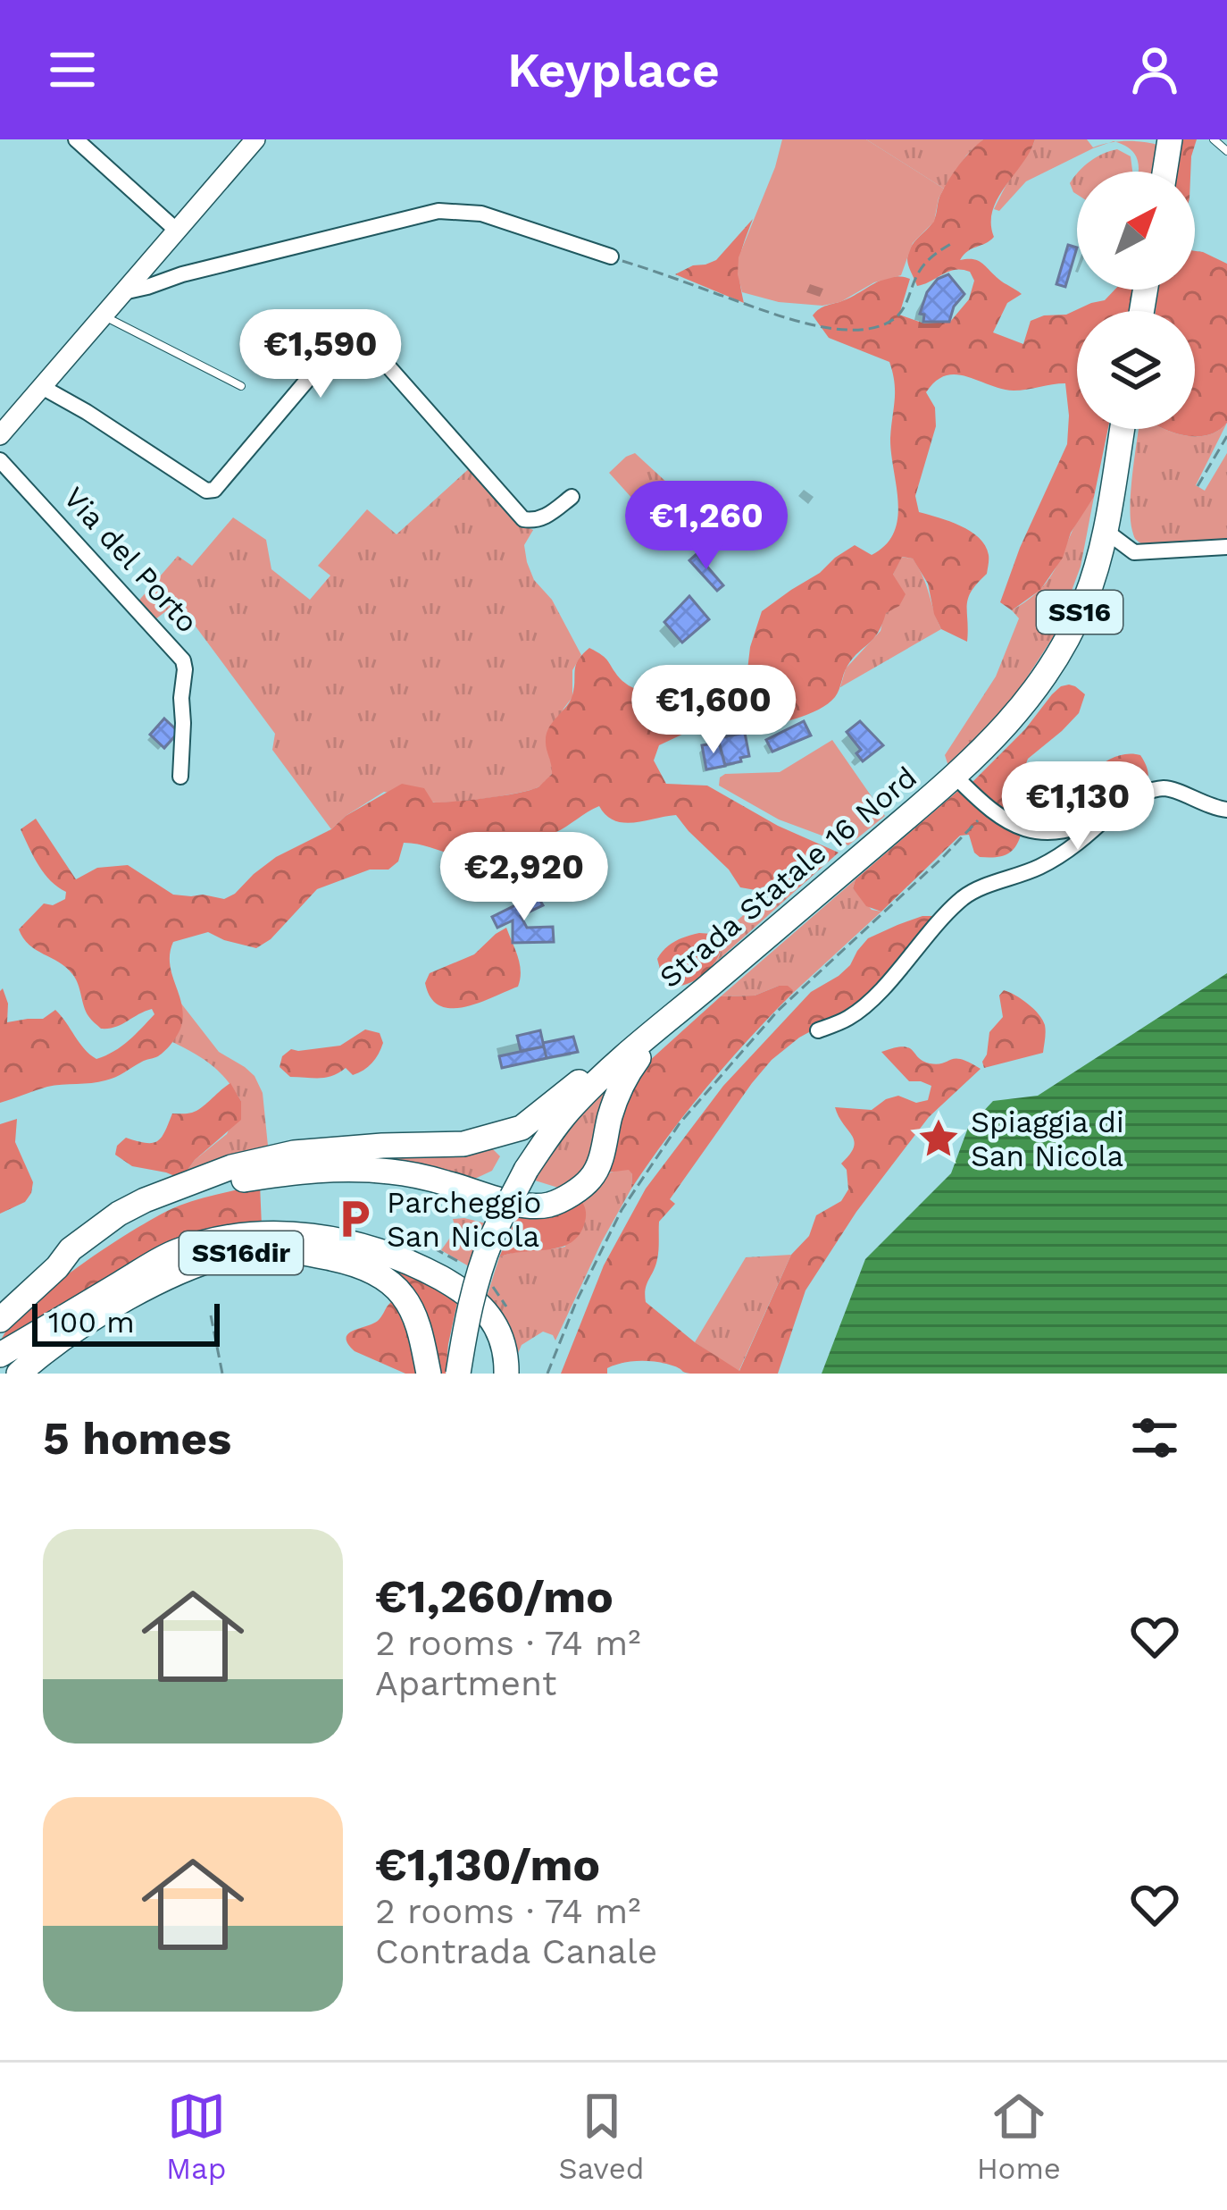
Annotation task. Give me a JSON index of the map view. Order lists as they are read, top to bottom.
{
  "streets": {
    "main road": ["SS16", "Strada Statale 16 Nord", "SS16dir"],
    "street": ["Via del Porto"]
  },
  "places": {
    "place": ["Spiaggia di San Nicola"],
    "parking": ["Parcheggio San Nicola"]
  },
  "scale_bar": "100 m",
  "north": "top right",
  "page": {
    "header": "Keyplace",
    "price": [
      "€1,590",
      "€1,260",
      "€1,600",
      "€1,130",
      "€2,920"
    ],
    "scale": "100 m",
    "heading": "5 homes",
    "list": [
      {
        "name": "€1,260/mo",
        "note": "2 rooms · 74 m² · Apartment"
      },
      {
        "name": "€1,130/mo",
        "note": "2 rooms · 74 m² · Contrada Canale"
      }
    ],
    "tabs": ["Map", "Saved", "Home"]
  }
}
